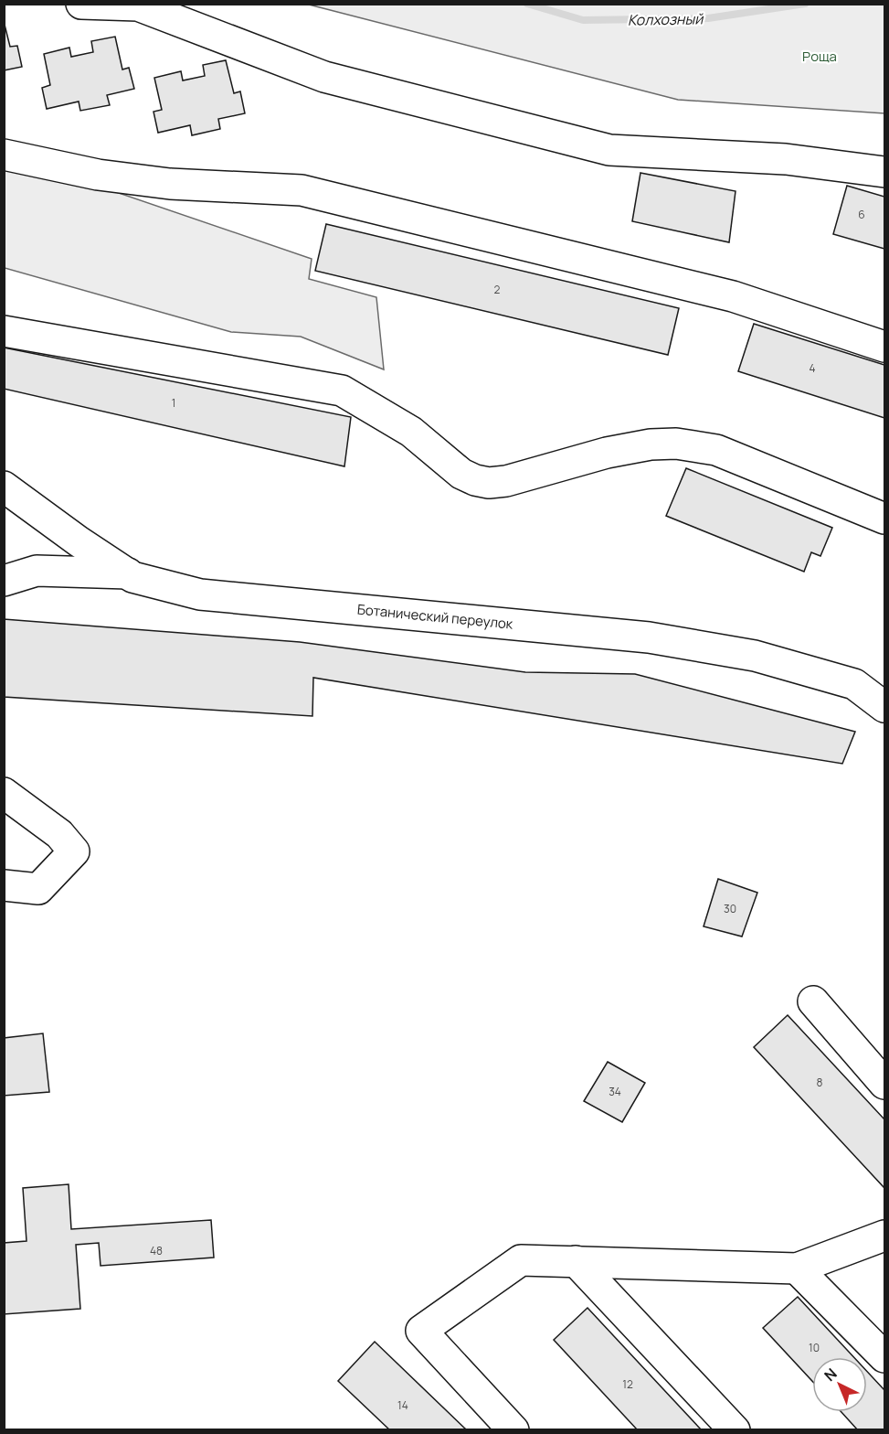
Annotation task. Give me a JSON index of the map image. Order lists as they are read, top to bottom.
{
  "streets": {
    "street": ["Ботанический переулок"]
  },
  "water": ["Колхозный"],
  "parks": ["Роща"],
  "house_numbers": [
    "6",
    "2",
    "4",
    "1",
    "30",
    "8",
    "34",
    "48",
    "10",
    "12",
    "14"
  ],
  "north": "top left"
}
